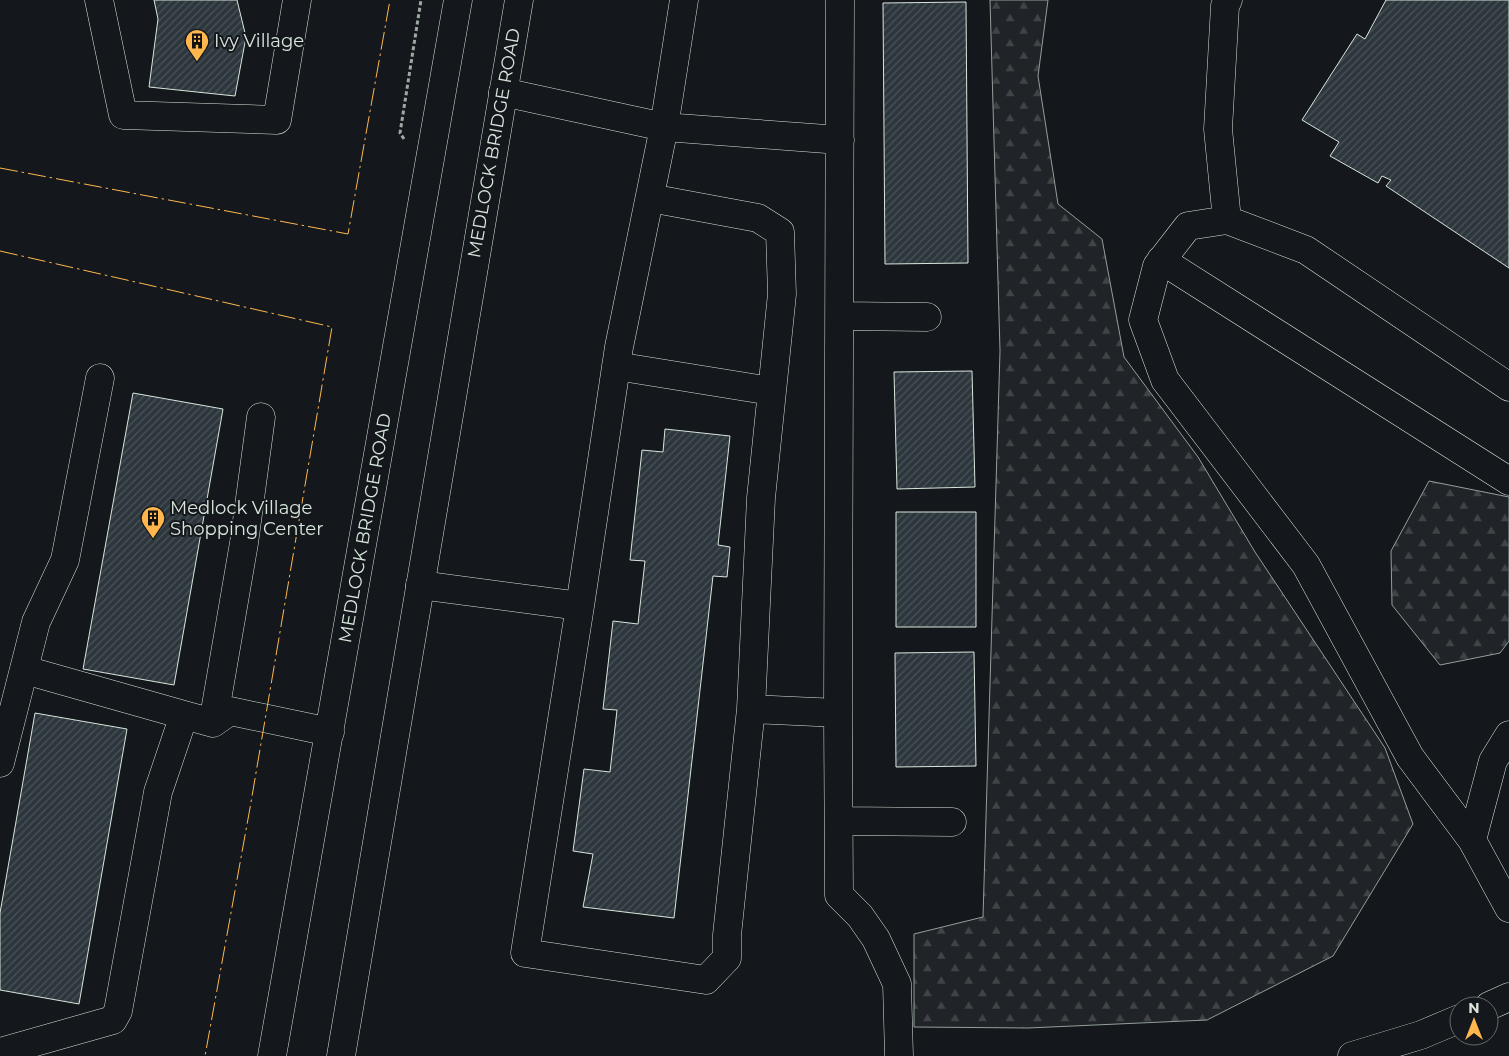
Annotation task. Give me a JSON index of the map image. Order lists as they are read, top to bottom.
{
  "streets": {
    "main road": ["MEDLOCK BRIDGE ROAD"]
  },
  "places": {
    "building": ["Ivy Village", "Medlock Village Shopping Center"]
  },
  "north": "top"
}
